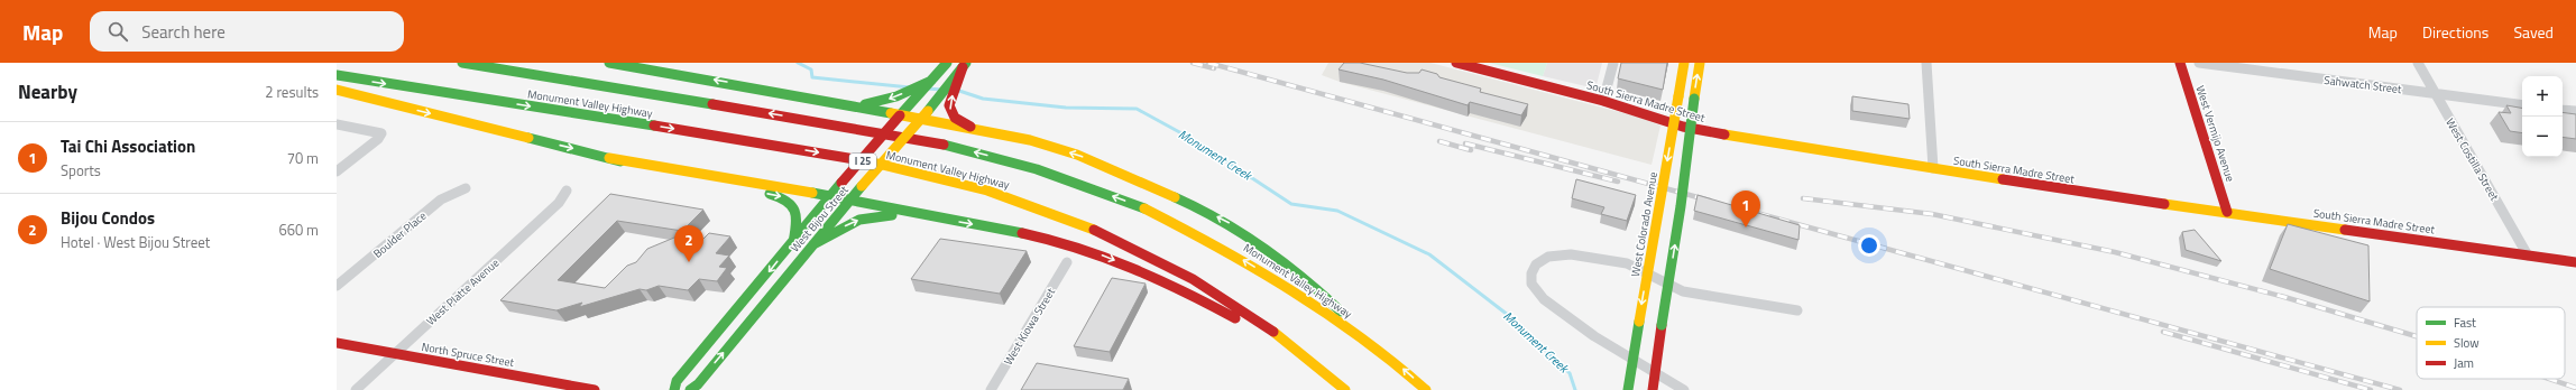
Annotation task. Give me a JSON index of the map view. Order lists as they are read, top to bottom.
{
  "streets": {
    "main road": [
      "South Sierra Madre Street",
      "Monument Valley Highway",
      "West Vermijo Avenue",
      "I 25",
      "West Bijou Street",
      "West Colorado Avenue",
      "North Spruce Street"
    ],
    "street": [
      "Sahwatch Street",
      "West Costilla Street",
      "Boulder Place",
      "West Platte Avenue",
      "West Kiowa Street"
    ]
  },
  "crossings": [
    ["Sahwatch Street", "West Costilla Street"],
    ["South Sierra Madre Street", "West Vermijo Avenue"],
    ["South Sierra Madre Street", "West Costilla Street"],
    ["West Platte Avenue", "North Spruce Street"]
  ],
  "water": ["Monument Creek"],
  "legend": ["Fast", "Slow", "Jam"],
  "page": {
    "header": "Map",
    "search": "Search here",
    "nav": ["Map", "Directions", "Saved"],
    "heading": ["Nearby", "2 results"],
    "map_buttons": ["+", "−"],
    "list": [
      {
        "mark": "1",
        "name": "Tai Chi Association",
        "note": "Sports",
        "value": "70 m"
      },
      {
        "mark": "2",
        "name": "Bijou Condos",
        "note": "Hotel · West Bijou Street",
        "value": "660 m"
      }
    ],
    "pins": ["1", "2"]
  }
}
